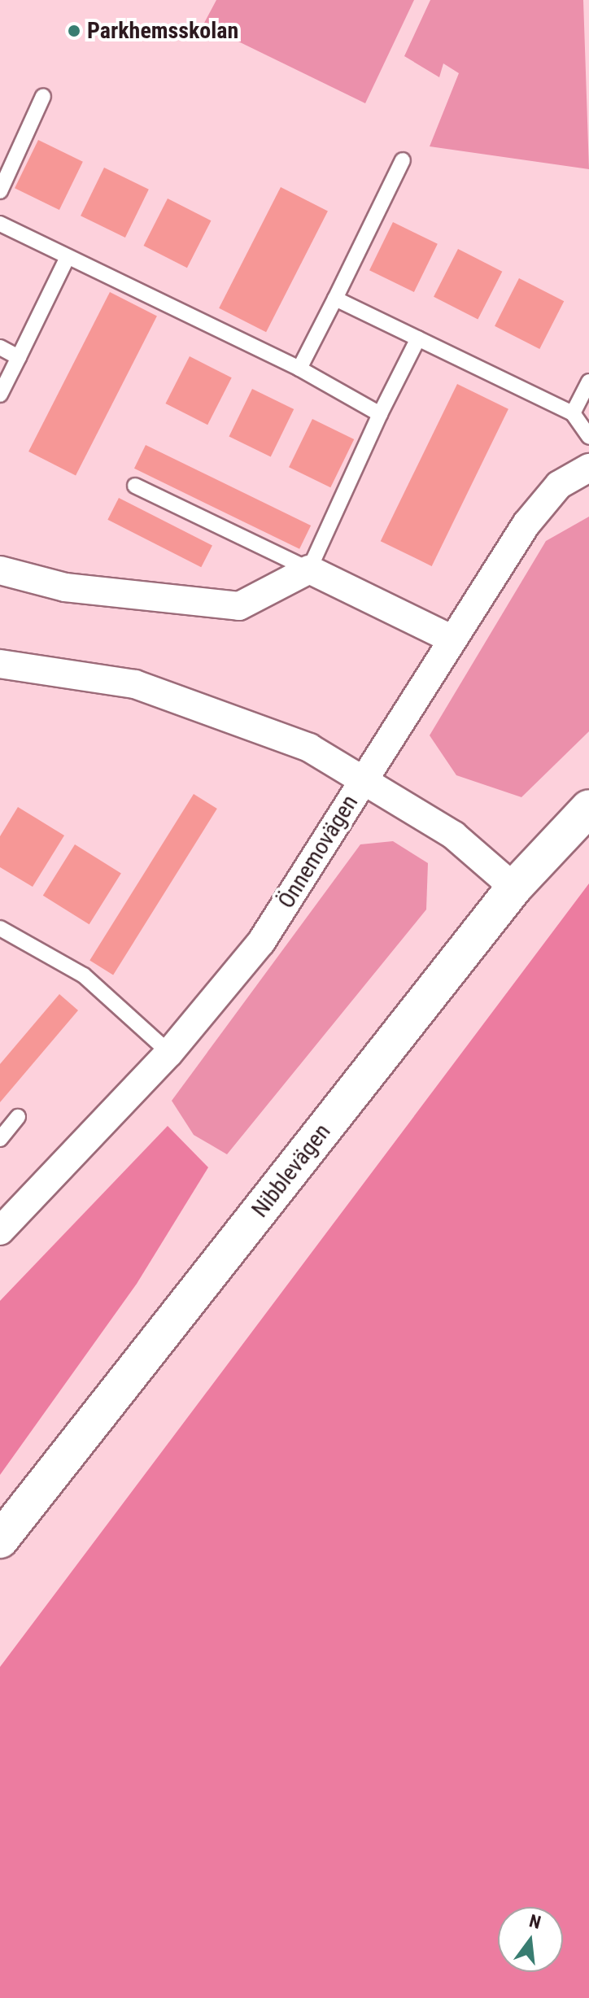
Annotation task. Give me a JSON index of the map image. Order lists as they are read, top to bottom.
{
  "streets": {
    "street": ["Önnemovägen", "Nibblevägen"]
  },
  "places": ["Parkhemsskolan"],
  "north": "top"
}
